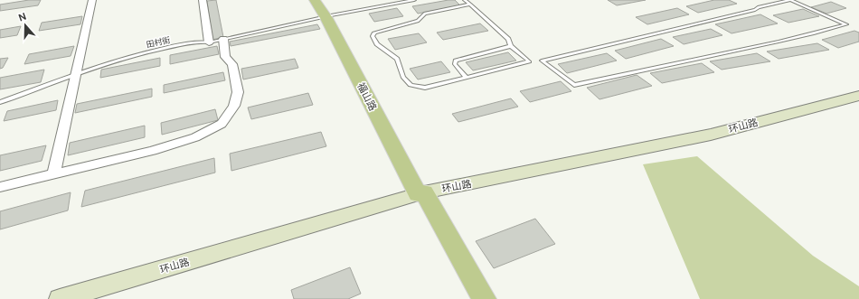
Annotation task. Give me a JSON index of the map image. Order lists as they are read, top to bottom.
{
  "streets": {
    "main road": ["福山路", "环山路"],
    "lane": ["田村街"]
  },
  "crossings": [
    ["田村街", "福山路"],
    ["福山路", "环山路"]
  ],
  "north": "top"
}
